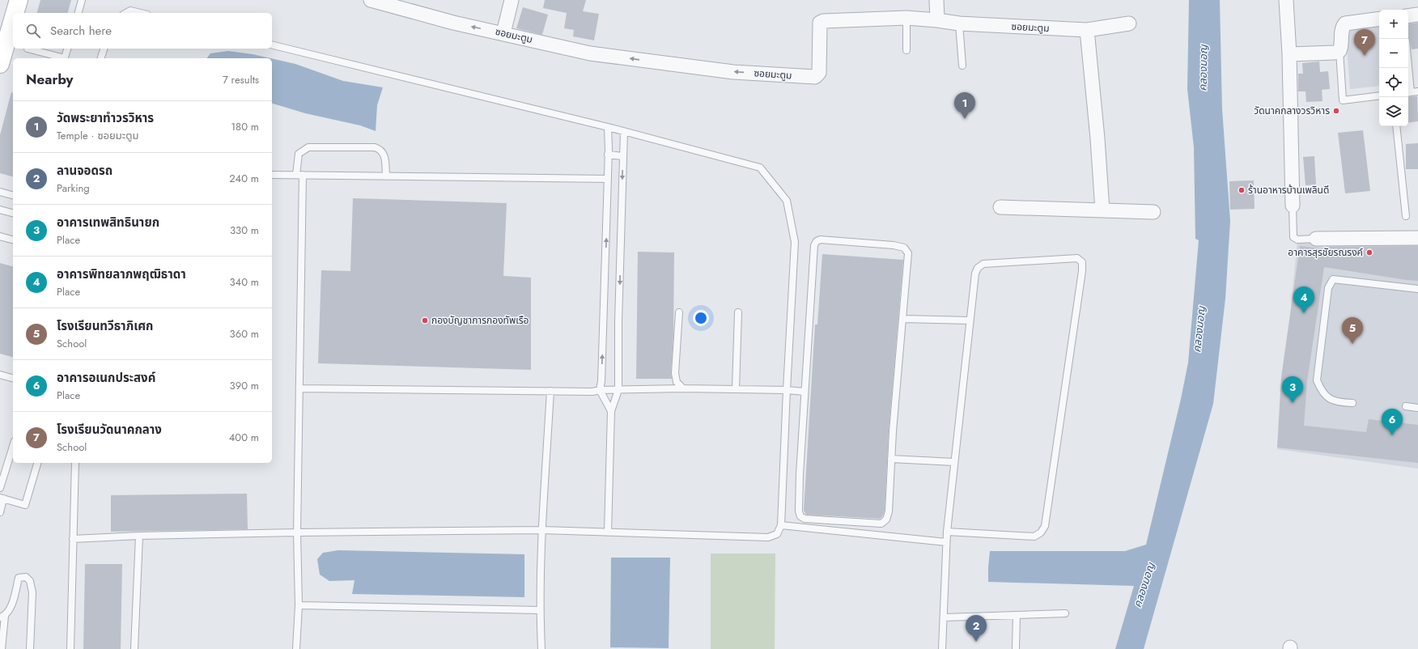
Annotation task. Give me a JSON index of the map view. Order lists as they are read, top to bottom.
{
  "streets": {
    "street": ["ซอยมะตูม"]
  },
  "one_way": ["ซอยมะตูม"],
  "water": ["คลองมอญ"],
  "places": [
    "วัดนาคกลางวรวิหาร",
    "ร้านอาหารบ้านเพลินดี",
    "อาคารสุรชัยรณรงค์",
    "กองบัญชาการกองทัพเรือ"
  ],
  "page": {
    "map_buttons": ["+", "−"],
    "search": "Search here",
    "pins": [
      "7",
      "1",
      "4",
      "5",
      "3",
      "6",
      "2"
    ],
    "heading": ["Nearby", "7 results"],
    "list": [
      {
        "mark": "1",
        "name": "วัดพระยาทําวรวิหาร",
        "note": "Temple · ซอยมะตูม",
        "value": "180 m"
      },
      {
        "mark": "2",
        "name": "ลานจอดรถ",
        "note": "Parking",
        "value": "240 m"
      },
      {
        "mark": "3",
        "name": "อาคารเทพสิทธินายก",
        "note": "Place",
        "value": "330 m"
      },
      {
        "mark": "4",
        "name": "อาคารพิทยลาภพฤฒิธาดา",
        "note": "Place",
        "value": "340 m"
      },
      {
        "mark": "5",
        "name": "โรงเรียนทวีธาภิเศก",
        "note": "School",
        "value": "360 m"
      },
      {
        "mark": "6",
        "name": "อาคารอเนกประสงค์",
        "note": "Place",
        "value": "390 m"
      },
      {
        "mark": "7",
        "name": "โรงเรียนวัดนาคกลาง",
        "note": "School",
        "value": "400 m"
      }
    ]
  }
}
